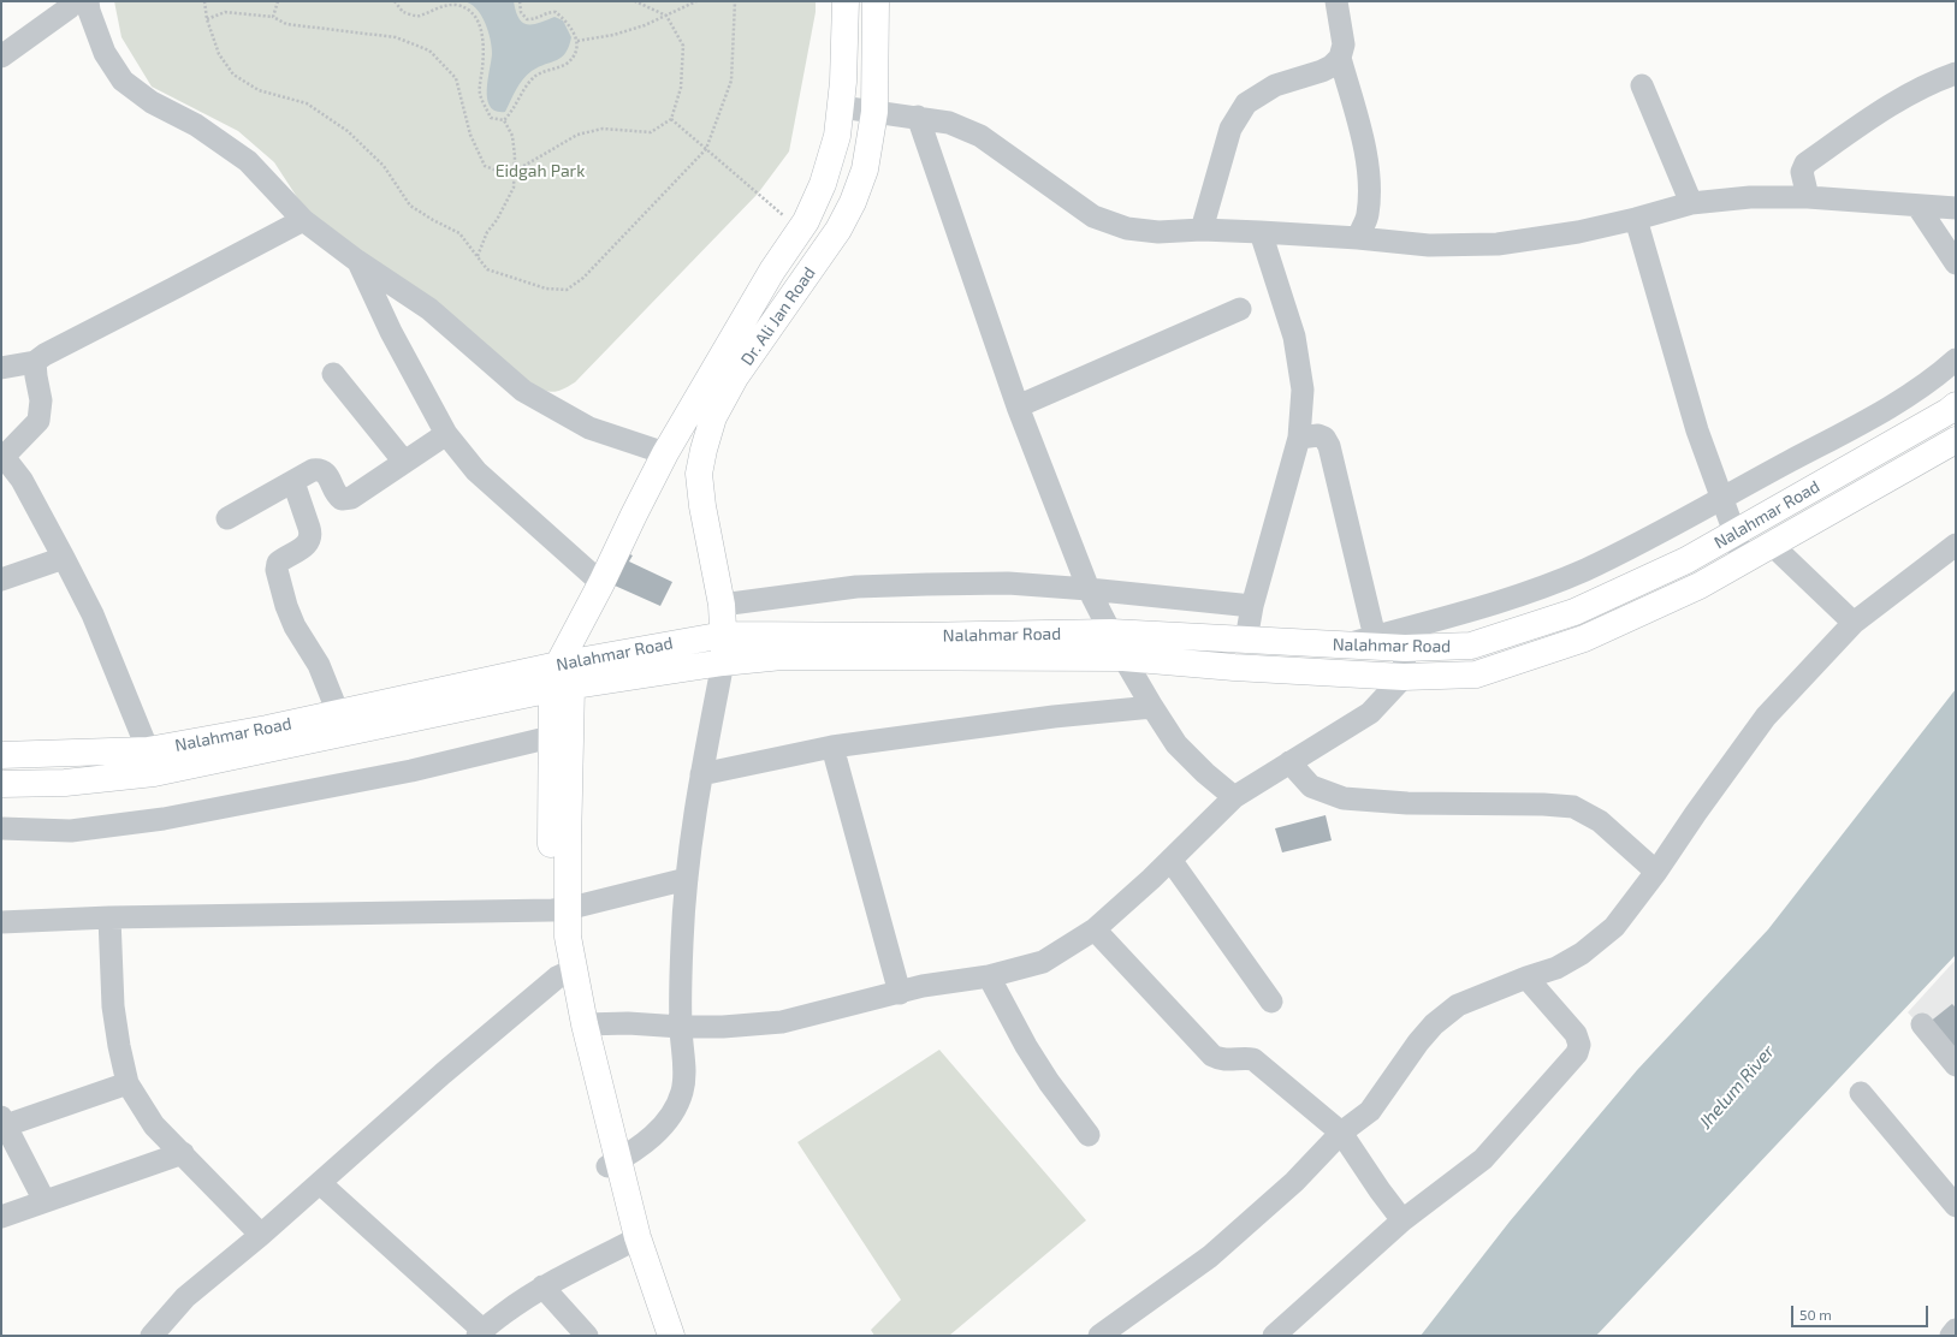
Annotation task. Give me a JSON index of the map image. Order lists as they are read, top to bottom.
{
  "streets": {
    "main road": ["Dr. Ali Jan Road", "Nalahmar Road"]
  },
  "crossings": [
    ["Dr. Ali Jan Road", "Nalahmar Road"]
  ],
  "water": ["Jhelum River"],
  "parks": ["Eidgah Park"],
  "scale_bar": "50 m"
}
